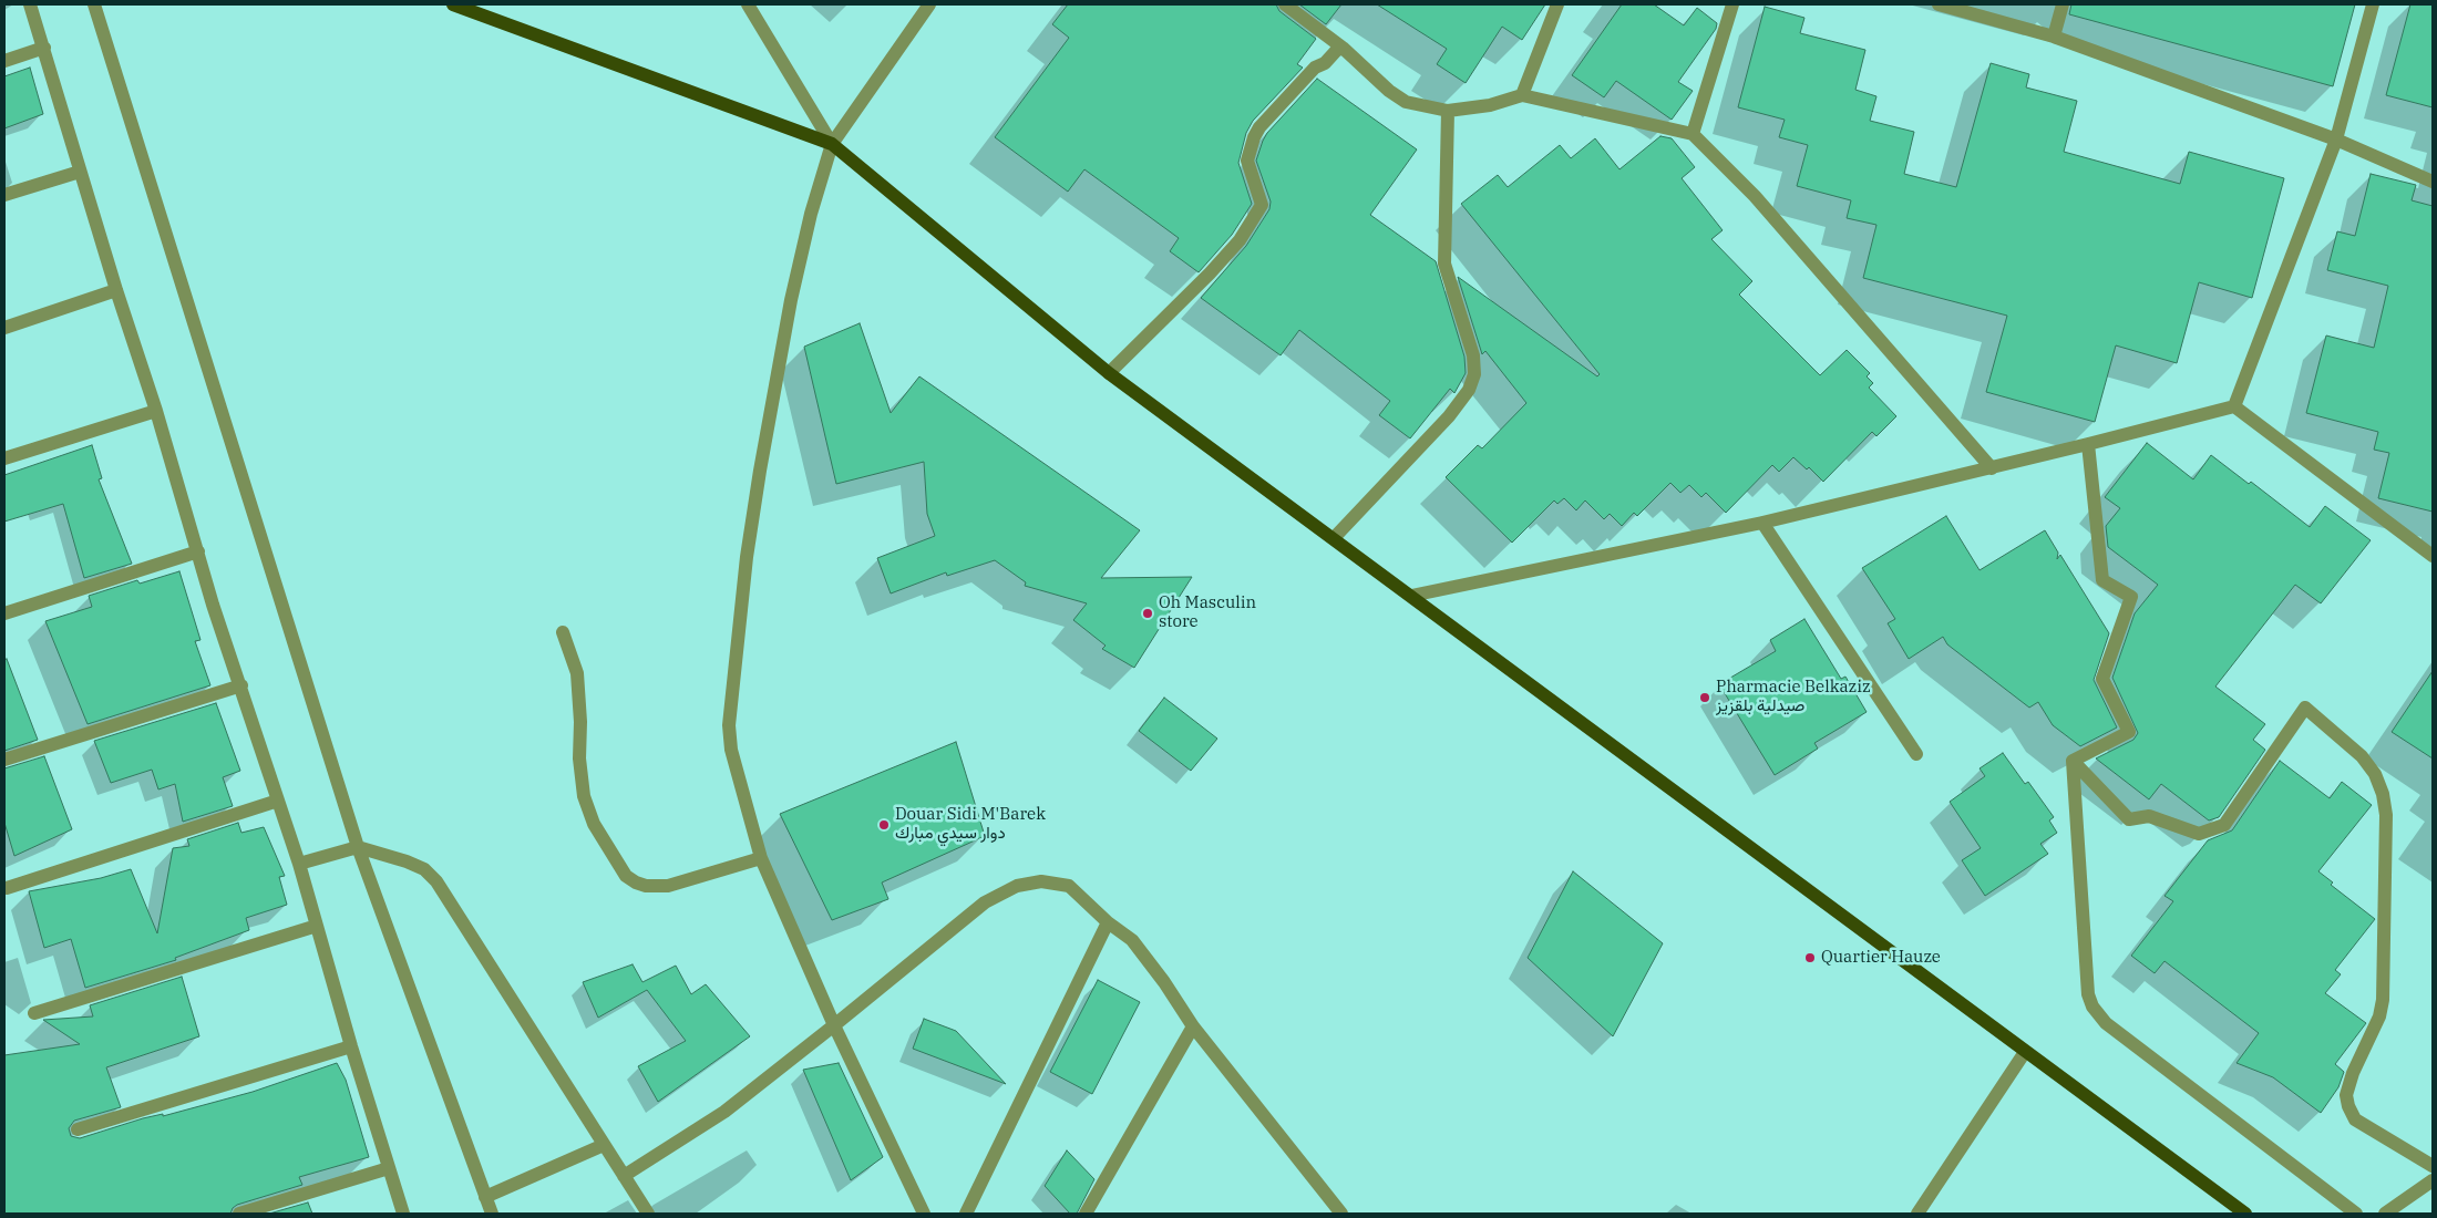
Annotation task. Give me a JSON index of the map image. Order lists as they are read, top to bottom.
{
  "places": [
    "Oh Masculin store",
    "Pharmacie Belkaziz صيدلية بلقزيز",
    "Douar Sidi M'Barek دوار سيدي مبارك",
    "Quartier Hauze"
  ]
}
